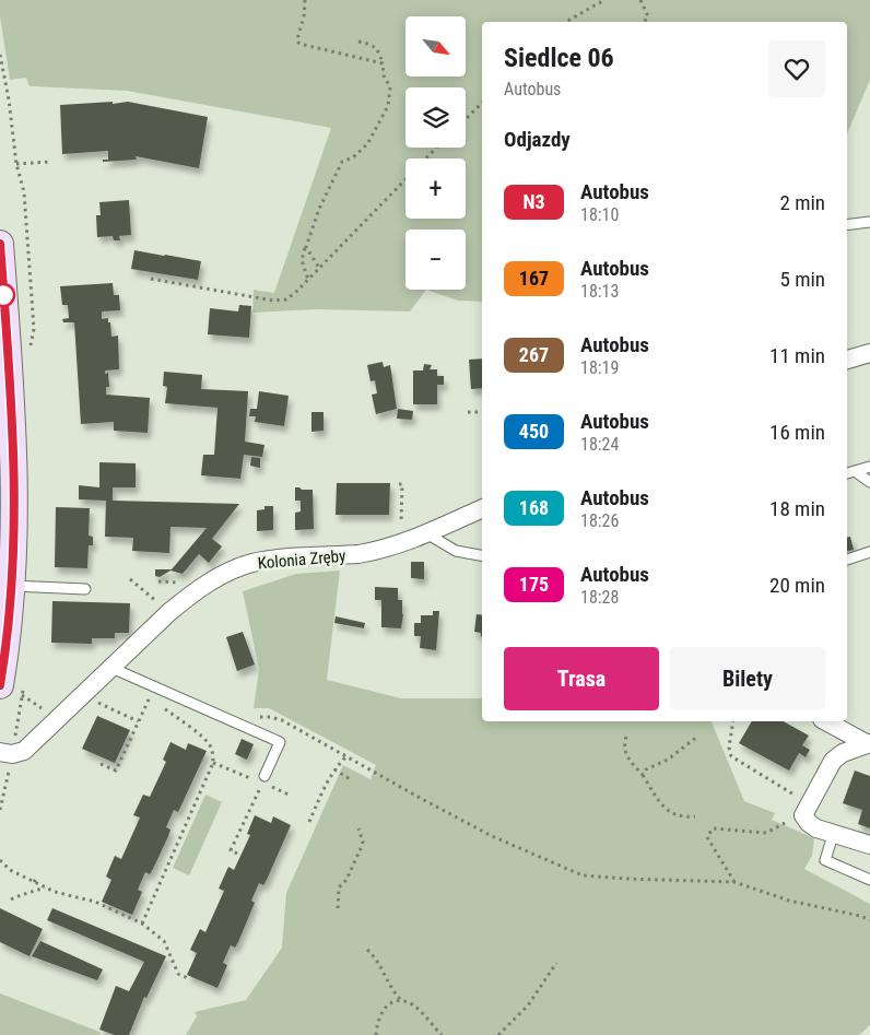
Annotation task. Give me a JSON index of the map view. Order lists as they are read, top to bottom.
{
  "streets": {
    "street": ["Kolonia Zręby"]
  },
  "lines": ["bus line N3"],
  "north": "bottom right",
  "page": {
    "map_buttons": ["+", "−"],
    "heading": [
      ["Siedlce 06", "Autobus"],
      "Odjazdy"
    ],
    "list": [
      {
        "mark": "N3",
        "name": "Autobus",
        "note": "18:10",
        "value": "2 min"
      },
      {
        "mark": "167",
        "name": "Autobus",
        "note": "18:13",
        "value": "5 min"
      },
      {
        "mark": "267",
        "name": "Autobus",
        "note": "18:19",
        "value": "11 min"
      },
      {
        "mark": "450",
        "name": "Autobus",
        "note": "18:24",
        "value": "16 min"
      },
      {
        "mark": "168",
        "name": "Autobus",
        "note": "18:26",
        "value": "18 min"
      },
      {
        "mark": "175",
        "name": "Autobus",
        "note": "18:28",
        "value": "20 min"
      }
    ],
    "buttons": ["Trasa", "Bilety"]
  }
}
